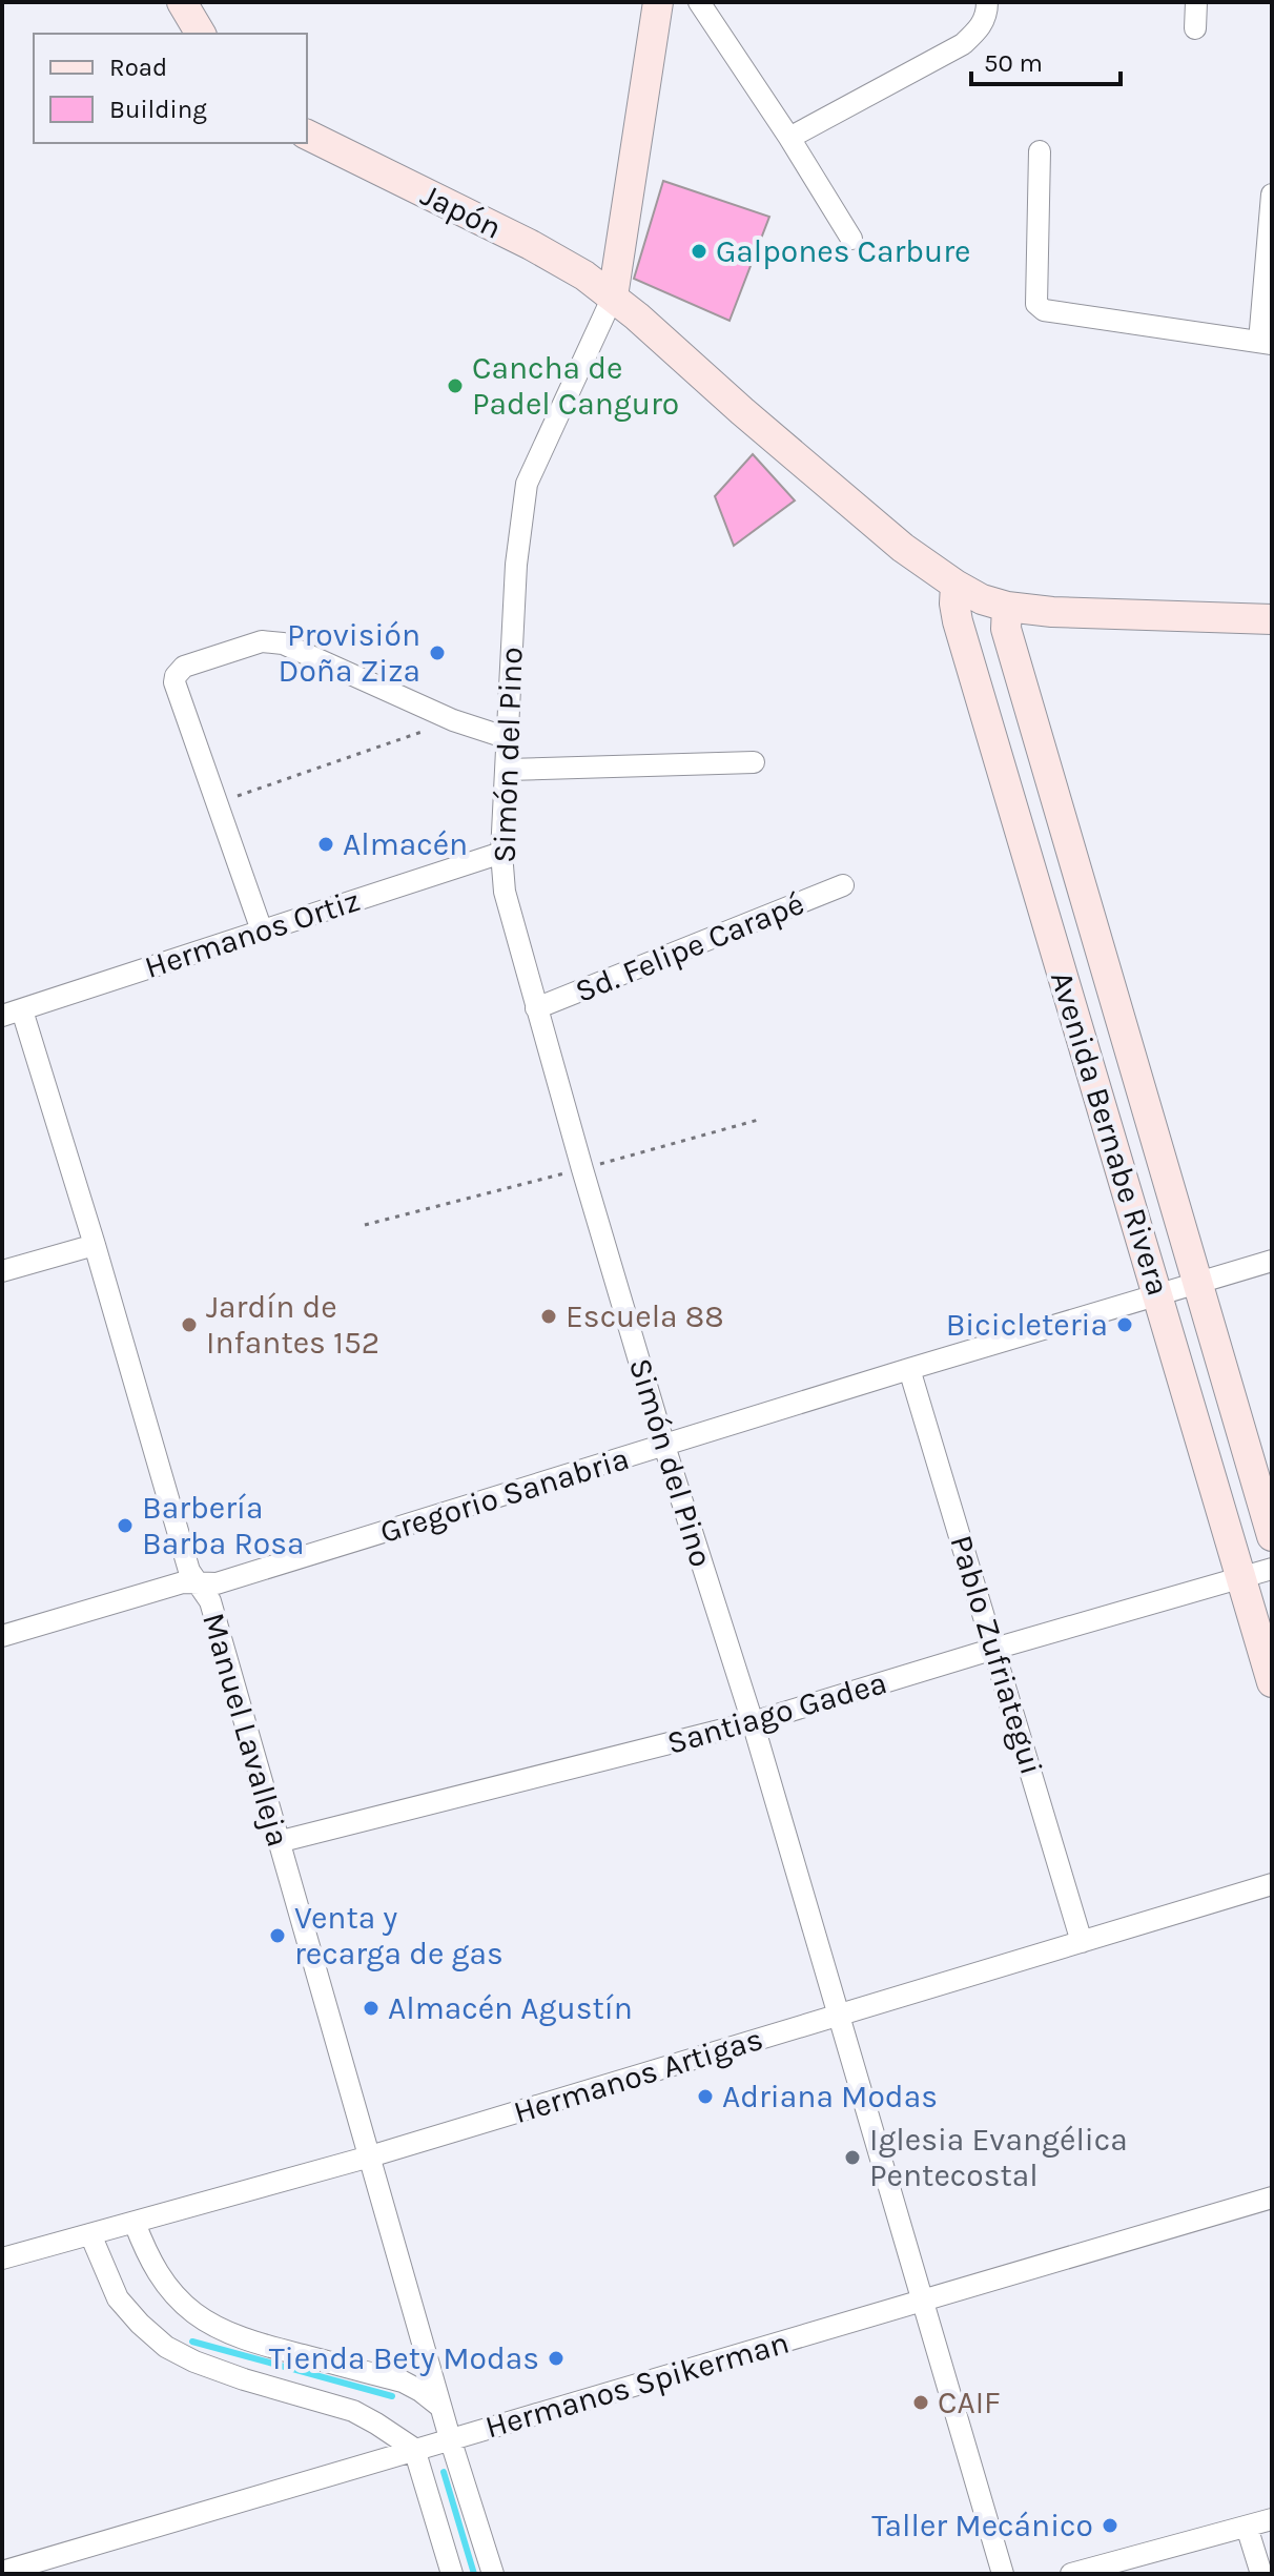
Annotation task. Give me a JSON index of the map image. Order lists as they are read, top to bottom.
{
  "streets": {
    "street": [
      "Japón",
      "Simón del Pino",
      "Hermanos Ortiz",
      "Sd. Felipe Carapé",
      "Avenida Bernabe Rivera",
      "Gregorio Sanabria",
      "Pablo Zufriategui",
      "Santiago Gadea",
      "Manuel Lavalleja",
      "Hermanos Artigas",
      "Hermanos Spikerman"
    ]
  },
  "crossings": [
    ["Japón", "Simón del Pino"],
    ["Japón", "Avenida Bernabe Rivera"],
    ["Simón del Pino", "Hermanos Ortiz"],
    ["Simón del Pino", "Sd. Felipe Carapé"],
    ["Simón del Pino", "Gregorio Sanabria"],
    ["Simón del Pino", "Santiago Gadea"],
    ["Simón del Pino", "Hermanos Artigas"],
    ["Simón del Pino", "Hermanos Spikerman"],
    ["Hermanos Ortiz", "Manuel Lavalleja"],
    ["Avenida Bernabe Rivera", "Gregorio Sanabria"],
    ["Avenida Bernabe Rivera", "Santiago Gadea"],
    ["Gregorio Sanabria", "Pablo Zufriategui"],
    ["Gregorio Sanabria", "Manuel Lavalleja"],
    ["Pablo Zufriategui", "Santiago Gadea"],
    ["Pablo Zufriategui", "Hermanos Artigas"],
    ["Santiago Gadea", "Manuel Lavalleja"],
    ["Manuel Lavalleja", "Hermanos Artigas"],
    ["Manuel Lavalleja", "Hermanos Spikerman"]
  ],
  "places": [
    "Galpones Carbure",
    "Cancha de Padel Canguro",
    "Provisión Doña Ziza",
    "Almacén",
    "Escuela 88",
    "Jardín de Infantes 152",
    "Bicicleteria",
    "Barbería Barba Rosa",
    "Venta y recarga de gas",
    "Almacén Agustín",
    "Adriana Modas",
    "Iglesia Evangélica Pentecostal",
    "Tienda Bety Modas",
    "CAIF",
    "Taller Mecánico"
  ],
  "legend": ["Road", "Building"],
  "scale_bar": "50 m"
}
